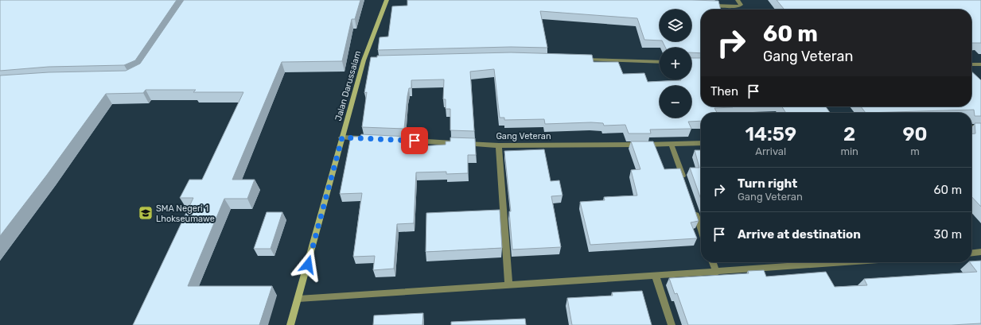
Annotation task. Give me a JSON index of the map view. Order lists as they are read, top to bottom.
{
  "streets": {
    "street": ["Jalan Darussalam", "Gang Veteran"]
  },
  "places": {
    "school or university": ["SMA Negeri 1 Lhokseumawe"]
  },
  "page": {
    "map_buttons": ["+", "−"],
    "turn": ["60 m", "Gang Veteran"],
    "then": "Then",
    "eta": [
      "14:59",
      "Arrival",
      "2",
      "min",
      "90",
      "m"
    ],
    "list": [
      {
        "name": "Turn right",
        "note": "Gang Veteran",
        "value": "60 m"
      },
      {
        "name": "Arrive at destination",
        "value": "30 m"
      }
    ]
  }
}
